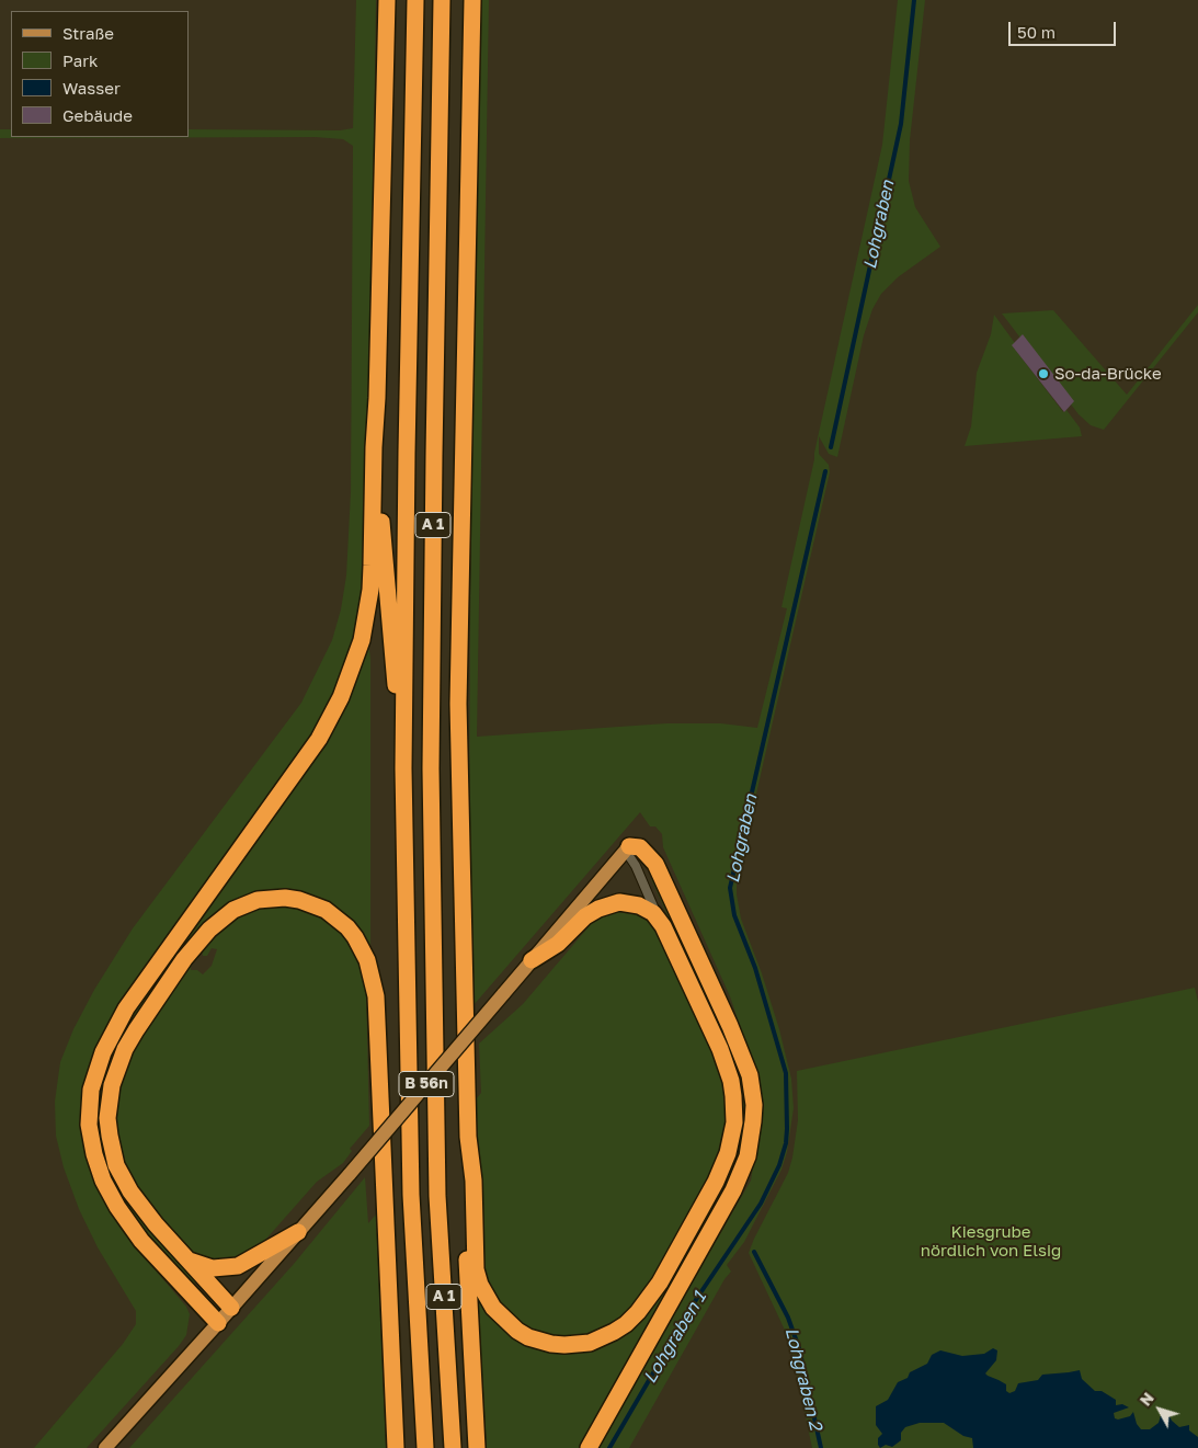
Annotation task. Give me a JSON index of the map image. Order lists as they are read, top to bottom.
{
  "streets": {
    "highway": ["A 1"],
    "main road": ["B 56n"]
  },
  "water": ["Lohgraben", "Lohgraben 1", "Lohgraben 2"],
  "parks": ["Kiesgrube nördlich von Elsig"],
  "places": ["So-da-Brücke"],
  "legend": [
    "Straße",
    "Park",
    "Wasser",
    "Gebäude"
  ],
  "scale_bar": "50 m",
  "north": "top left"
}
